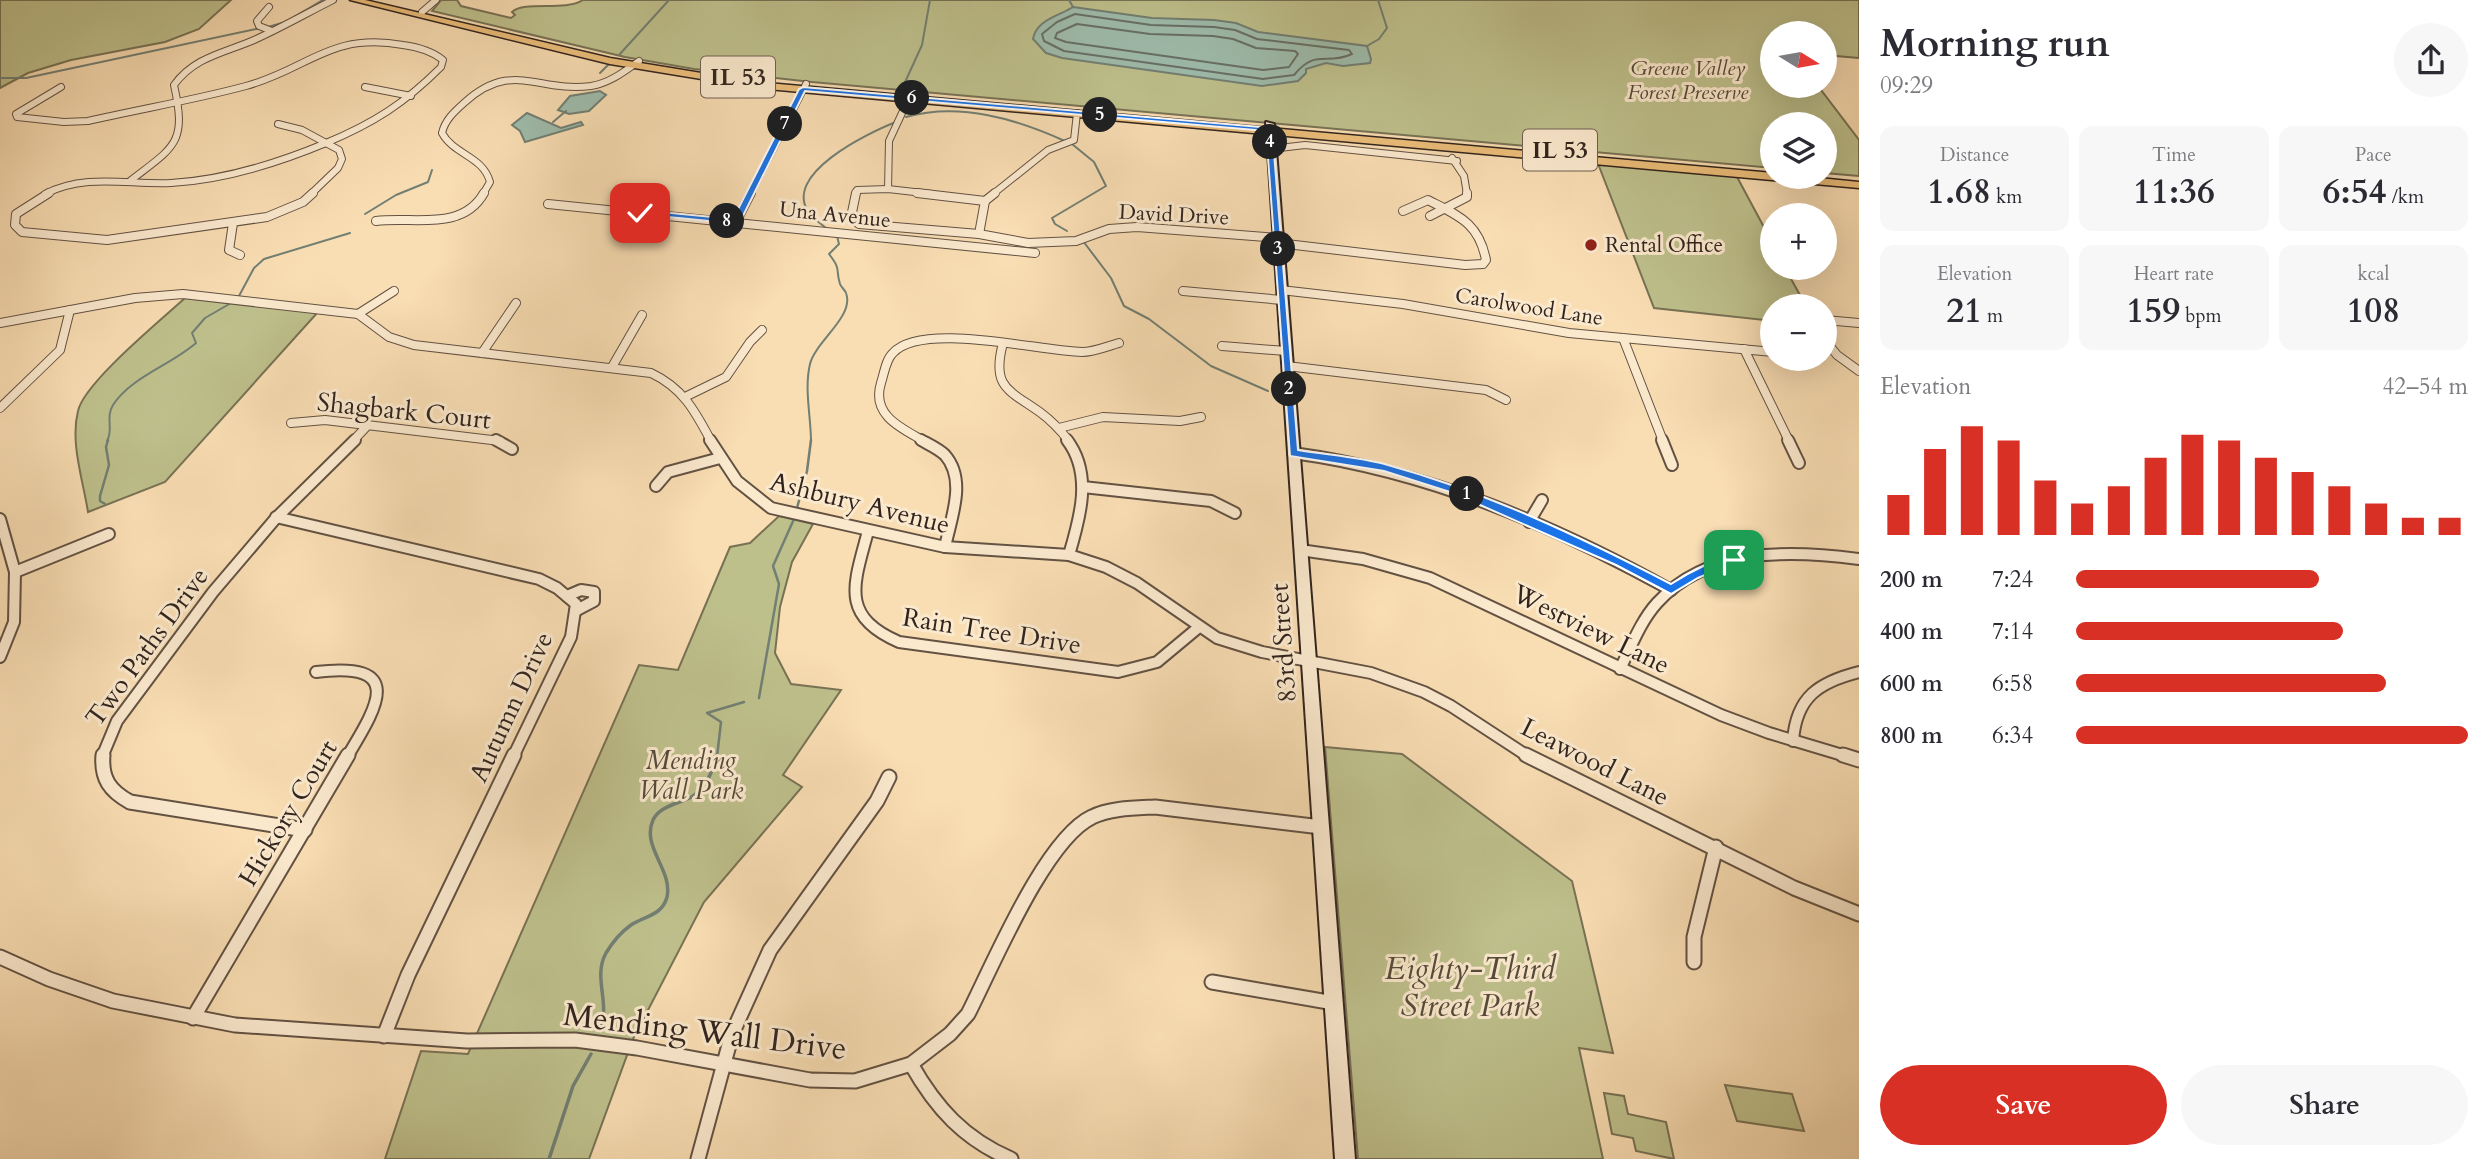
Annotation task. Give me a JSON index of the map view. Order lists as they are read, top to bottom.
{
  "streets": {
    "main road": ["IL 53", "83rd Street"],
    "street": [
      "Una Avenue",
      "David Drive",
      "Carolwood Lane",
      "Shagbark Court",
      "Ashbury Avenue",
      "Westview Lane",
      "Rain Tree Drive",
      "Two Paths Drive",
      "Autumn Drive",
      "Leawood Lane",
      "Hickory Court",
      "Mending Wall Drive"
    ]
  },
  "crossings": [
    ["IL 53", "83rd Street"],
    ["David Drive", "83rd Street"],
    ["Carolwood Lane", "83rd Street"],
    ["Shagbark Court", "Two Paths Drive"],
    ["Ashbury Avenue", "Rain Tree Drive"],
    ["Ashbury Avenue", "83rd Street"],
    ["Ashbury Avenue", "Leawood Lane"],
    ["Westview Lane", "83rd Street"],
    ["83rd Street", "Leawood Lane"],
    ["83rd Street", "Mending Wall Drive"],
    ["Two Paths Drive", "Hickory Court"],
    ["Autumn Drive", "Mending Wall Drive"],
    ["Hickory Court", "Mending Wall Drive"]
  ],
  "parks": ["Greene Valley Forest Preserve", "Mending Wall Park", "Eighty-Third Street Park"],
  "places": ["Rental Office"],
  "north": "right",
  "page": {
    "heading": ["Morning run", "09:29"],
    "map_buttons": ["+", "−"],
    "pins": [
      "6",
      "5",
      "7",
      "4",
      "8",
      "3",
      "2",
      "1"
    ],
    "stats": [
      ["Distance", "1.68 km"],
      ["Time", "11:36"],
      ["Pace", "6:54 /km"],
      ["Elevation", "21 m"],
      ["Heart rate", "159 bpm"],
      ["kcal", "108"]
    ],
    "chart": ["Elevation", "42–54 m"],
    "list": [
      {
        "name": "200 m",
        "note": "7:24"
      },
      {
        "name": "400 m",
        "note": "7:14"
      },
      {
        "name": "600 m",
        "note": "6:58"
      },
      {
        "name": "800 m",
        "note": "6:34"
      }
    ],
    "buttons": ["Save", "Share"]
  }
}
